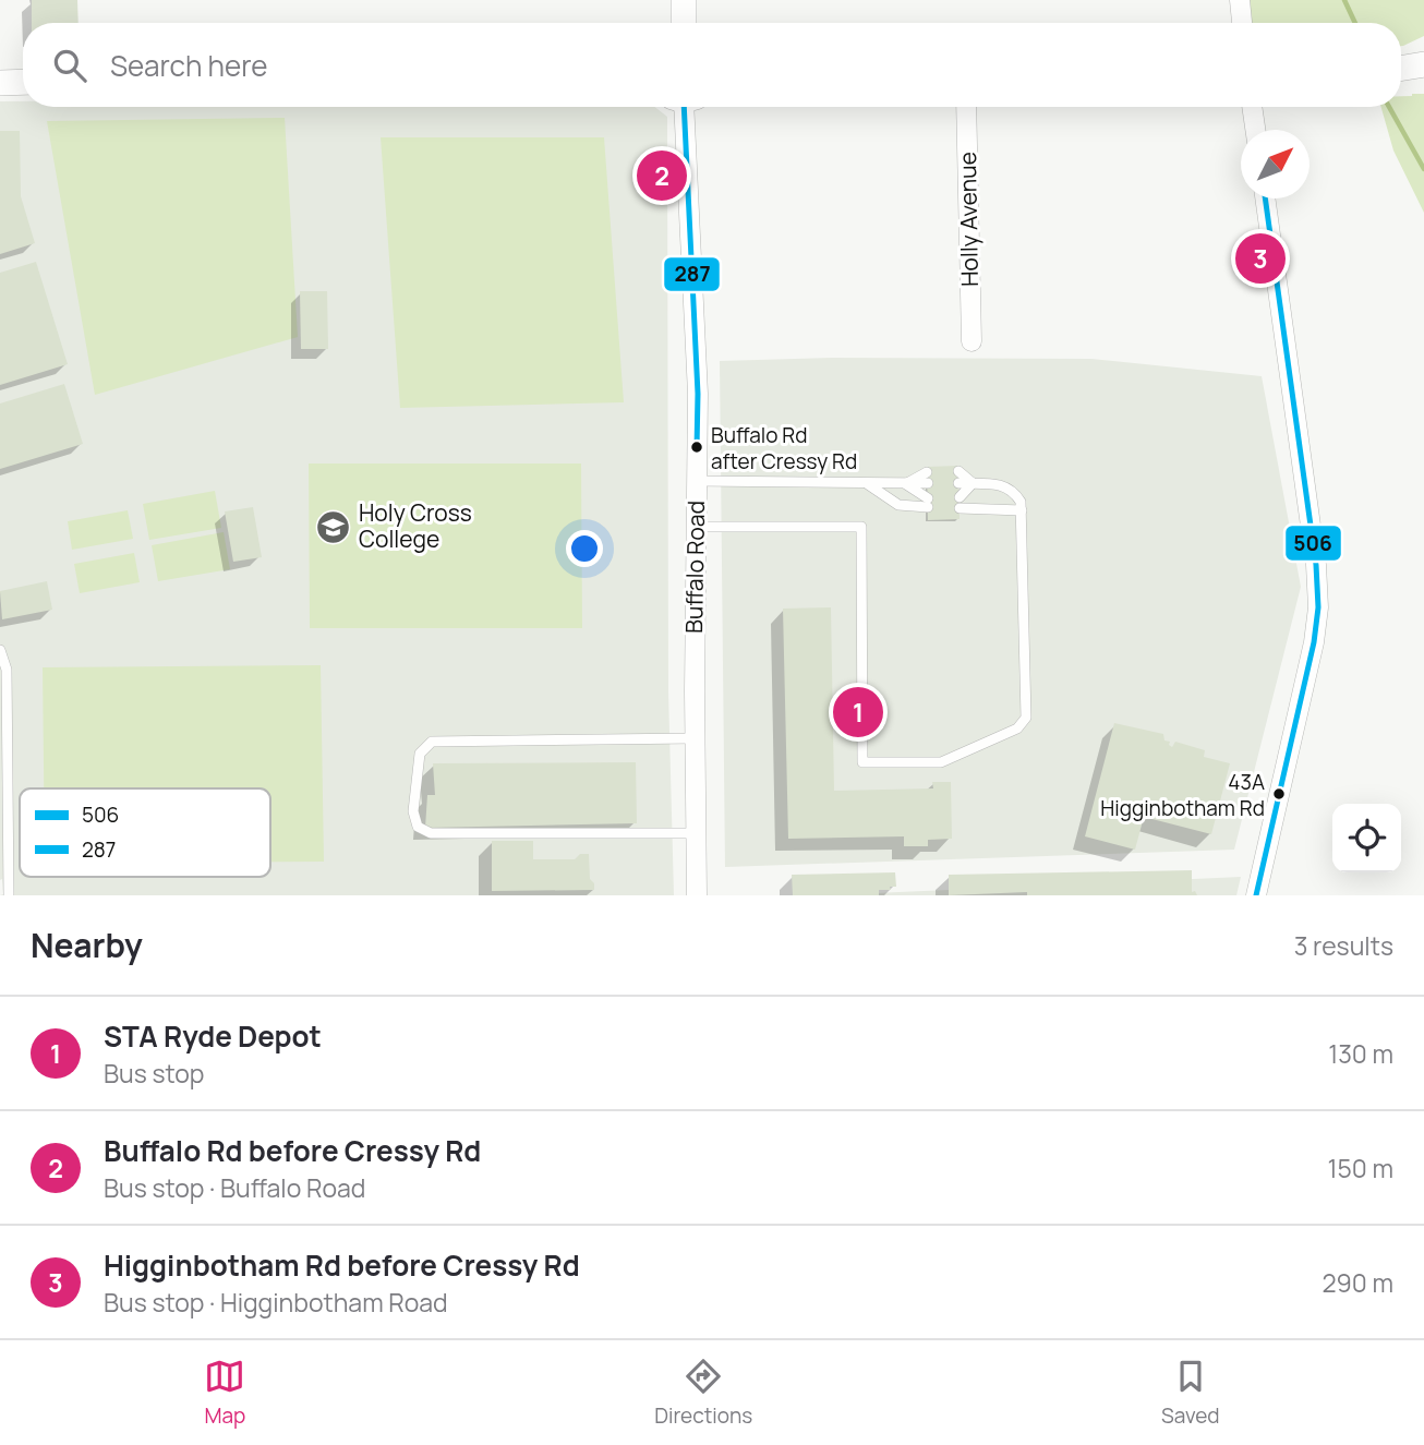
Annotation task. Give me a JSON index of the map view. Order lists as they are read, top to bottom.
{
  "streets": {
    "street": ["Holly Avenue", "Buffalo Road"]
  },
  "places": {
    "other": ["Buffalo Rd after Cressy Rd", "43A Higginbotham Rd"],
    "school or university": ["Holy Cross College"]
  },
  "lines": ["transit line 287", "transit line 506"],
  "legend": ["506", "287"],
  "north": "top right",
  "page": {
    "search": "Search here",
    "pins": ["2", "3", "1"],
    "heading": ["Nearby", "3 results"],
    "list": [
      {
        "mark": "1",
        "name": "STA Ryde Depot",
        "note": "Bus stop",
        "value": "130 m"
      },
      {
        "mark": "2",
        "name": "Buffalo Rd before Cressy Rd",
        "note": "Bus stop · Buffalo Road",
        "value": "150 m"
      },
      {
        "mark": "3",
        "name": "Higginbotham Rd before Cressy Rd",
        "note": "Bus stop · Higginbotham Road",
        "value": "290 m"
      }
    ],
    "nav": ["Map", "Directions", "Saved"]
  }
}
